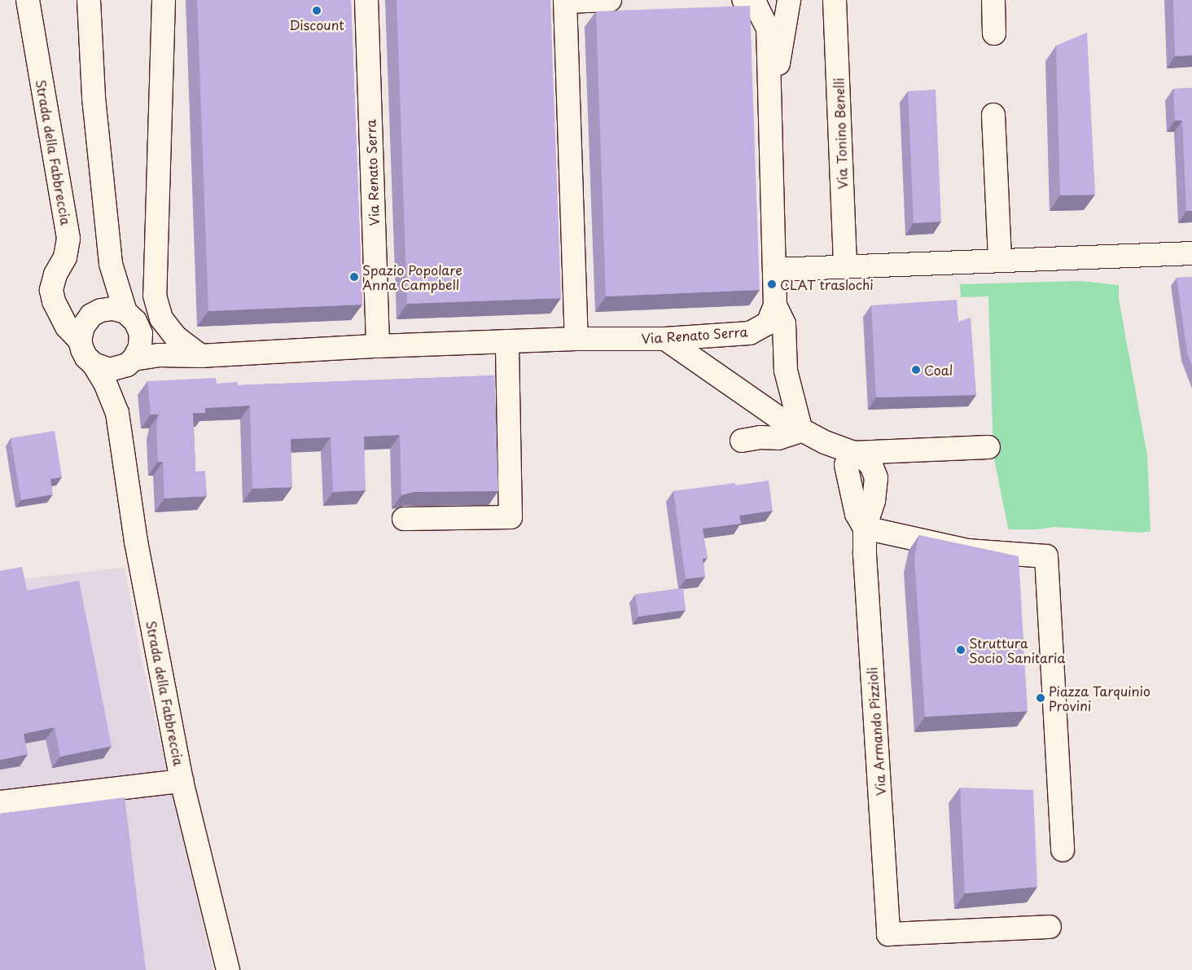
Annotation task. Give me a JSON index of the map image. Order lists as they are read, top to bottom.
{
  "streets": {
    "street": [
      "Via Tonino Benelli",
      "Strada della Fabbreccia",
      "Via Renato Serra",
      "Via Armando Pizzioli"
    ]
  },
  "crossings": [
    ["Strada della Fabbreccia", "Via Renato Serra"],
    ["Via Renato Serra", "Via Armando Pizzioli"]
  ],
  "places": [
    "Discount",
    "Spazio Popolare Anna Campbell",
    "CLAT traslochi",
    "Coal",
    "Struttura Socio Sanitaria",
    "Piazza Tarquinio Provini"
  ]
}
